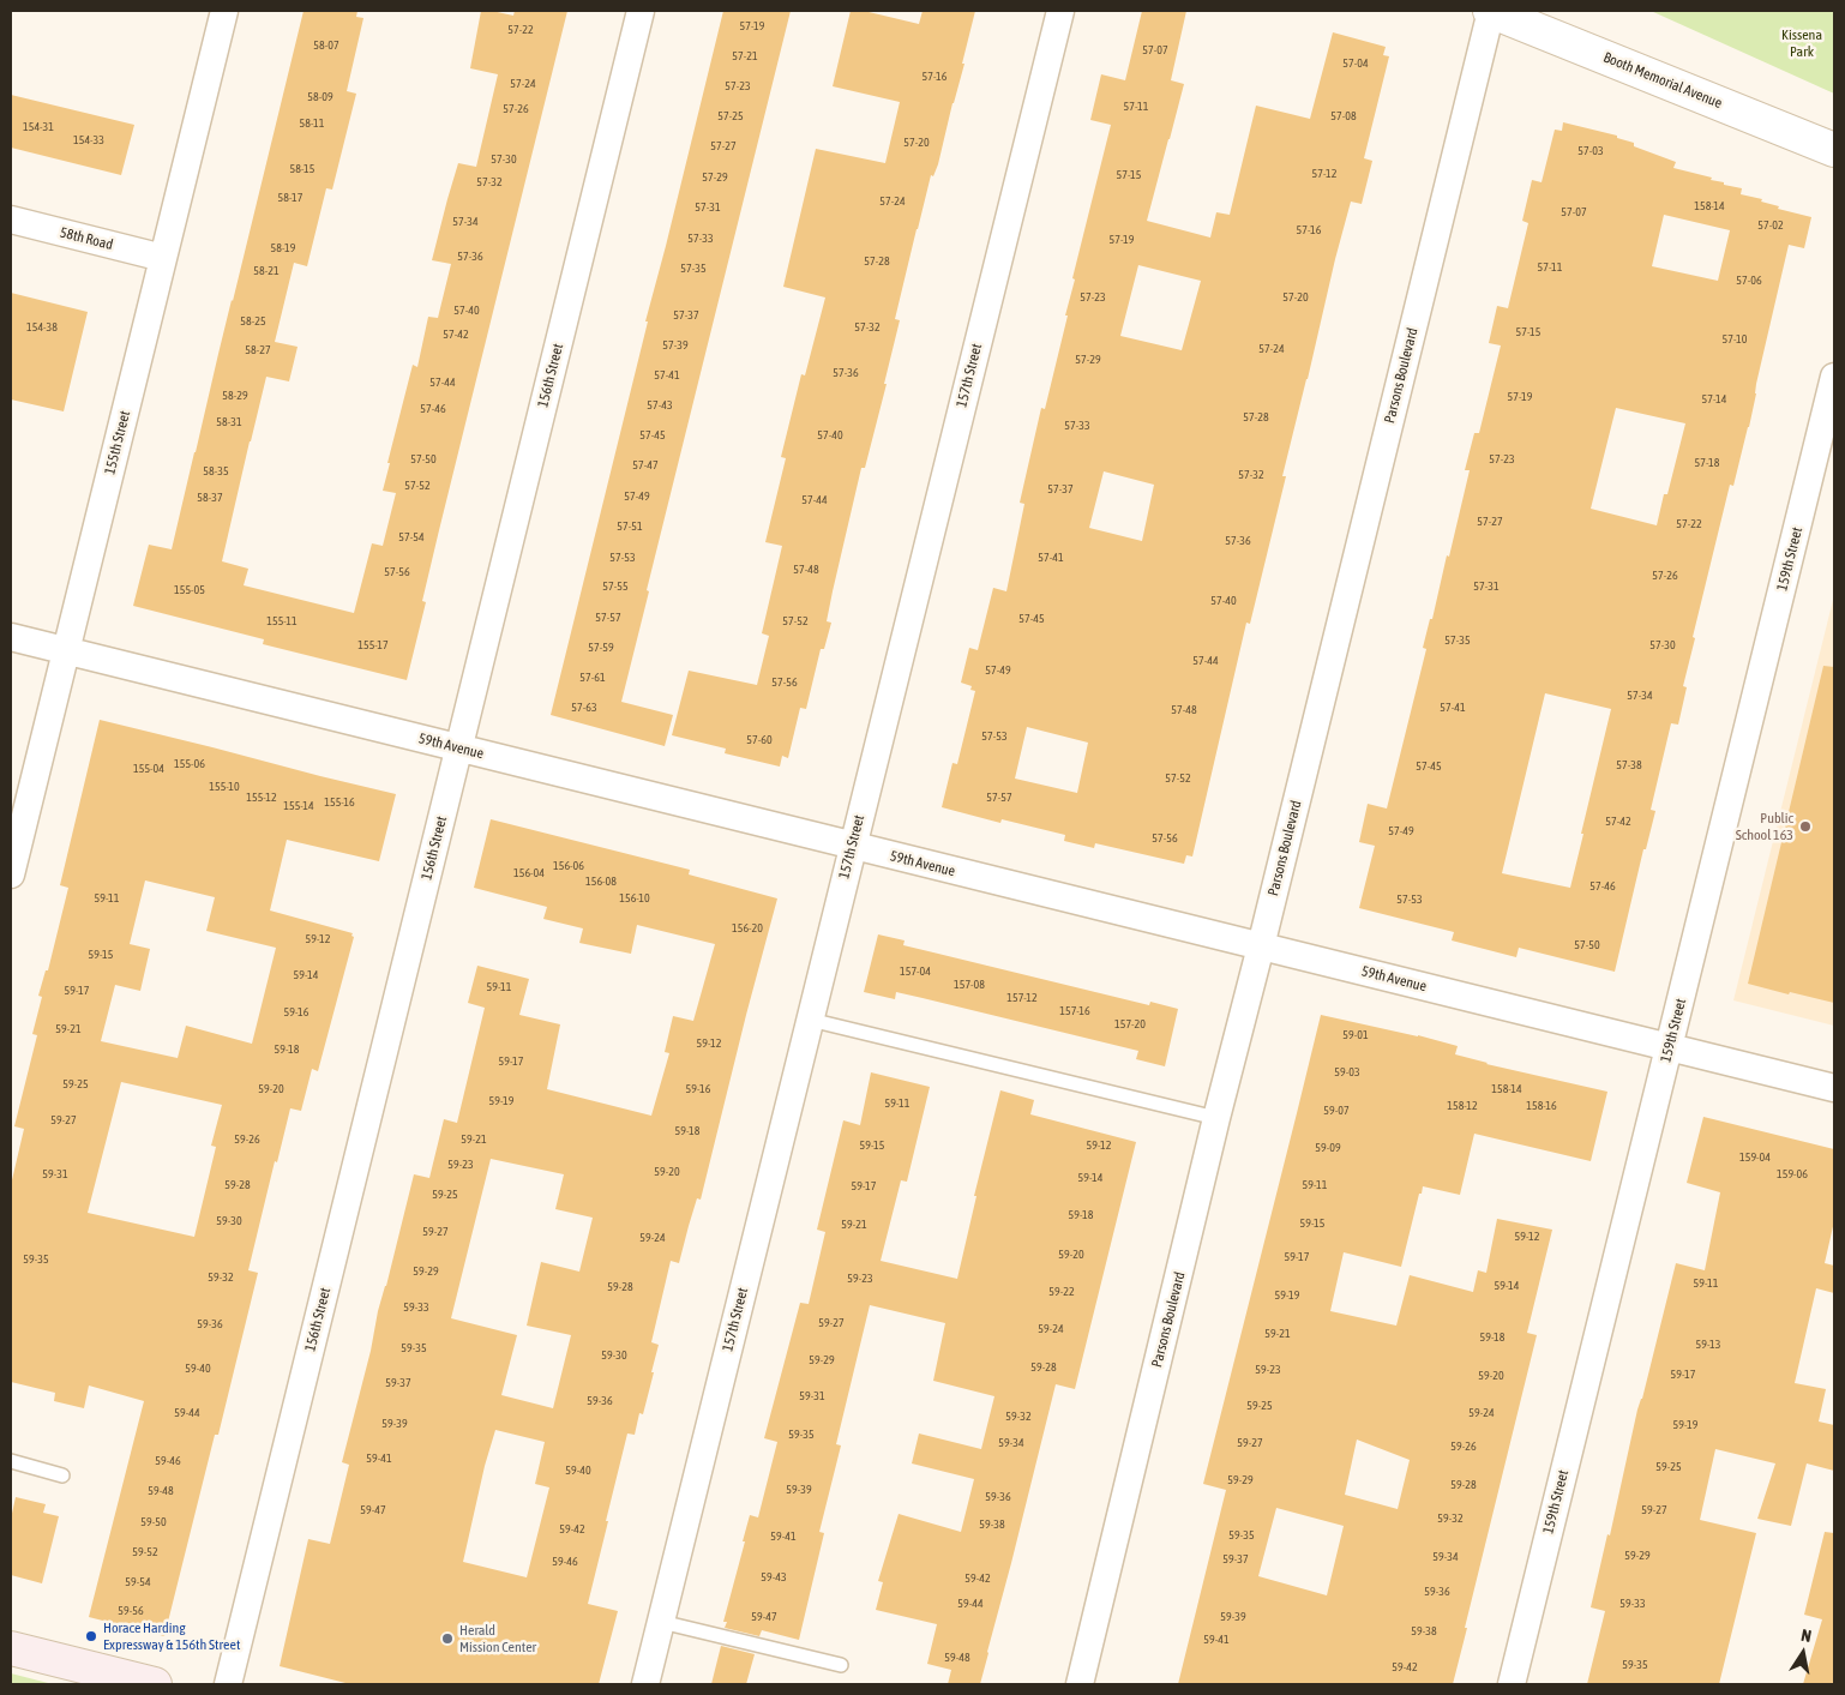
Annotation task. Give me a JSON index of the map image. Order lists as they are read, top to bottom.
{
  "streets": {
    "street": [
      "Booth Memorial Avenue",
      "58th Road",
      "156th Street",
      "157th Street",
      "Parsons Boulevard",
      "155th Street",
      "159th Street",
      "59th Avenue"
    ]
  },
  "crossings": [
    ["Booth Memorial Avenue", "Parsons Boulevard"],
    ["58th Road", "155th Street"],
    ["156th Street", "59th Avenue"],
    ["157th Street", "59th Avenue"],
    ["Parsons Boulevard", "59th Avenue"],
    ["155th Street", "59th Avenue"],
    ["159th Street", "59th Avenue"]
  ],
  "parks": ["Kissena Park"],
  "places": ["Public School 163", "Horace Harding Expressway & 156th Street", "Herald Mission Center"],
  "house_numbers": [
    "57-19",
    "57-22",
    "58-07",
    "57-07",
    "57-21",
    "57-04",
    "57-16",
    "57-24",
    "57-23",
    "58-09",
    "57-11",
    "57-26",
    "57-25",
    "57-08",
    "58-11",
    "154-31",
    "154-33",
    "57-20",
    "57-27",
    "57-03",
    "57-30",
    "58-15",
    "57-12",
    "57-15",
    "57-29",
    "57-32",
    "58-17",
    "57-24",
    "158-14",
    "57-31",
    "57-07",
    "57-34",
    "57-02",
    "57-16",
    "57-33",
    "57-19",
    "58-19",
    "57-36",
    "57-28",
    "57-11",
    "57-35",
    "58-21",
    "57-06",
    "57-23",
    "57-20",
    "57-40",
    "57-37",
    "58-25",
    "154-38",
    "57-32",
    "57-15",
    "57-42",
    "57-10",
    "57-39",
    "57-24",
    "58-27",
    "57-29",
    "57-36",
    "57-41",
    "57-44",
    "58-29",
    "57-19",
    "57-14",
    "57-43",
    "57-46",
    "57-28",
    "58-31",
    "57-33",
    "57-45",
    "57-40",
    "57-50",
    "57-23",
    "57-18",
    "57-47",
    "58-35",
    "57-32",
    "57-52",
    "57-37",
    "57-49",
    "58-37",
    "57-44",
    "57-27",
    "57-22",
    "57-51",
    "57-54",
    "57-36",
    "57-53",
    "57-41",
    "57-48",
    "57-56",
    "57-26",
    "57-55",
    "57-31",
    "155-05",
    "57-40",
    "57-57",
    "57-45",
    "155-11",
    "57-52",
    "57-35",
    "155-17",
    "57-30",
    "57-59",
    "57-44",
    "57-49",
    "57-61",
    "57-56",
    "57-34",
    "57-63",
    "57-41",
    "57-48",
    "57-53",
    "57-60",
    "155-06",
    "57-38",
    "57-45",
    "155-04",
    "57-52",
    "155-10",
    "155-12",
    "57-57",
    "155-16",
    "155-14",
    "57-42",
    "57-49",
    "57-56",
    "156-06",
    "156-04",
    "156-08",
    "57-46",
    "59-11",
    "156-10",
    "57-53",
    "156-20",
    "59-12",
    "57-50",
    "59-15",
    "157-04",
    "59-14",
    "157-08",
    "59-11",
    "59-17",
    "157-12",
    "157-16",
    "59-16",
    "157-20",
    "59-21",
    "59-01",
    "59-12",
    "59-18",
    "59-17",
    "59-03",
    "59-25",
    "59-20",
    "59-16",
    "158-14",
    "59-19",
    "59-11",
    "158-12",
    "158-16",
    "59-07",
    "59-27",
    "59-18",
    "59-26",
    "59-21",
    "59-15",
    "59-12",
    "59-09",
    "159-04",
    "59-23",
    "59-20",
    "59-31",
    "159-06",
    "59-14",
    "59-28",
    "59-11",
    "59-17",
    "59-25",
    "59-18",
    "59-30",
    "59-15",
    "59-21",
    "59-27",
    "59-12",
    "59-24",
    "59-20",
    "59-17",
    "59-35",
    "59-29",
    "59-32",
    "59-23",
    "59-11",
    "59-14",
    "59-28",
    "59-22",
    "59-19",
    "59-33",
    "59-27",
    "59-36",
    "59-24",
    "59-21",
    "59-18",
    "59-13",
    "59-35",
    "59-30",
    "59-29",
    "59-28",
    "59-40",
    "59-23",
    "59-17",
    "59-20",
    "59-37",
    "59-31",
    "59-36",
    "59-25",
    "59-44",
    "59-24",
    "59-32",
    "59-39",
    "59-19",
    "59-35",
    "59-34",
    "59-27",
    "59-26",
    "59-41",
    "59-46",
    "59-25",
    "59-40",
    "59-29",
    "59-28",
    "59-39",
    "59-48",
    "59-36",
    "59-47",
    "59-27",
    "59-32",
    "59-50",
    "59-38",
    "59-42",
    "59-35",
    "59-41",
    "59-52",
    "59-29",
    "59-34",
    "59-37",
    "59-46",
    "59-43",
    "59-42",
    "59-54",
    "59-36",
    "59-44",
    "59-33",
    "59-56",
    "59-47",
    "59-39",
    "59-38",
    "59-41",
    "59-48",
    "59-35",
    "59-42"
  ],
  "north": "top"
}
